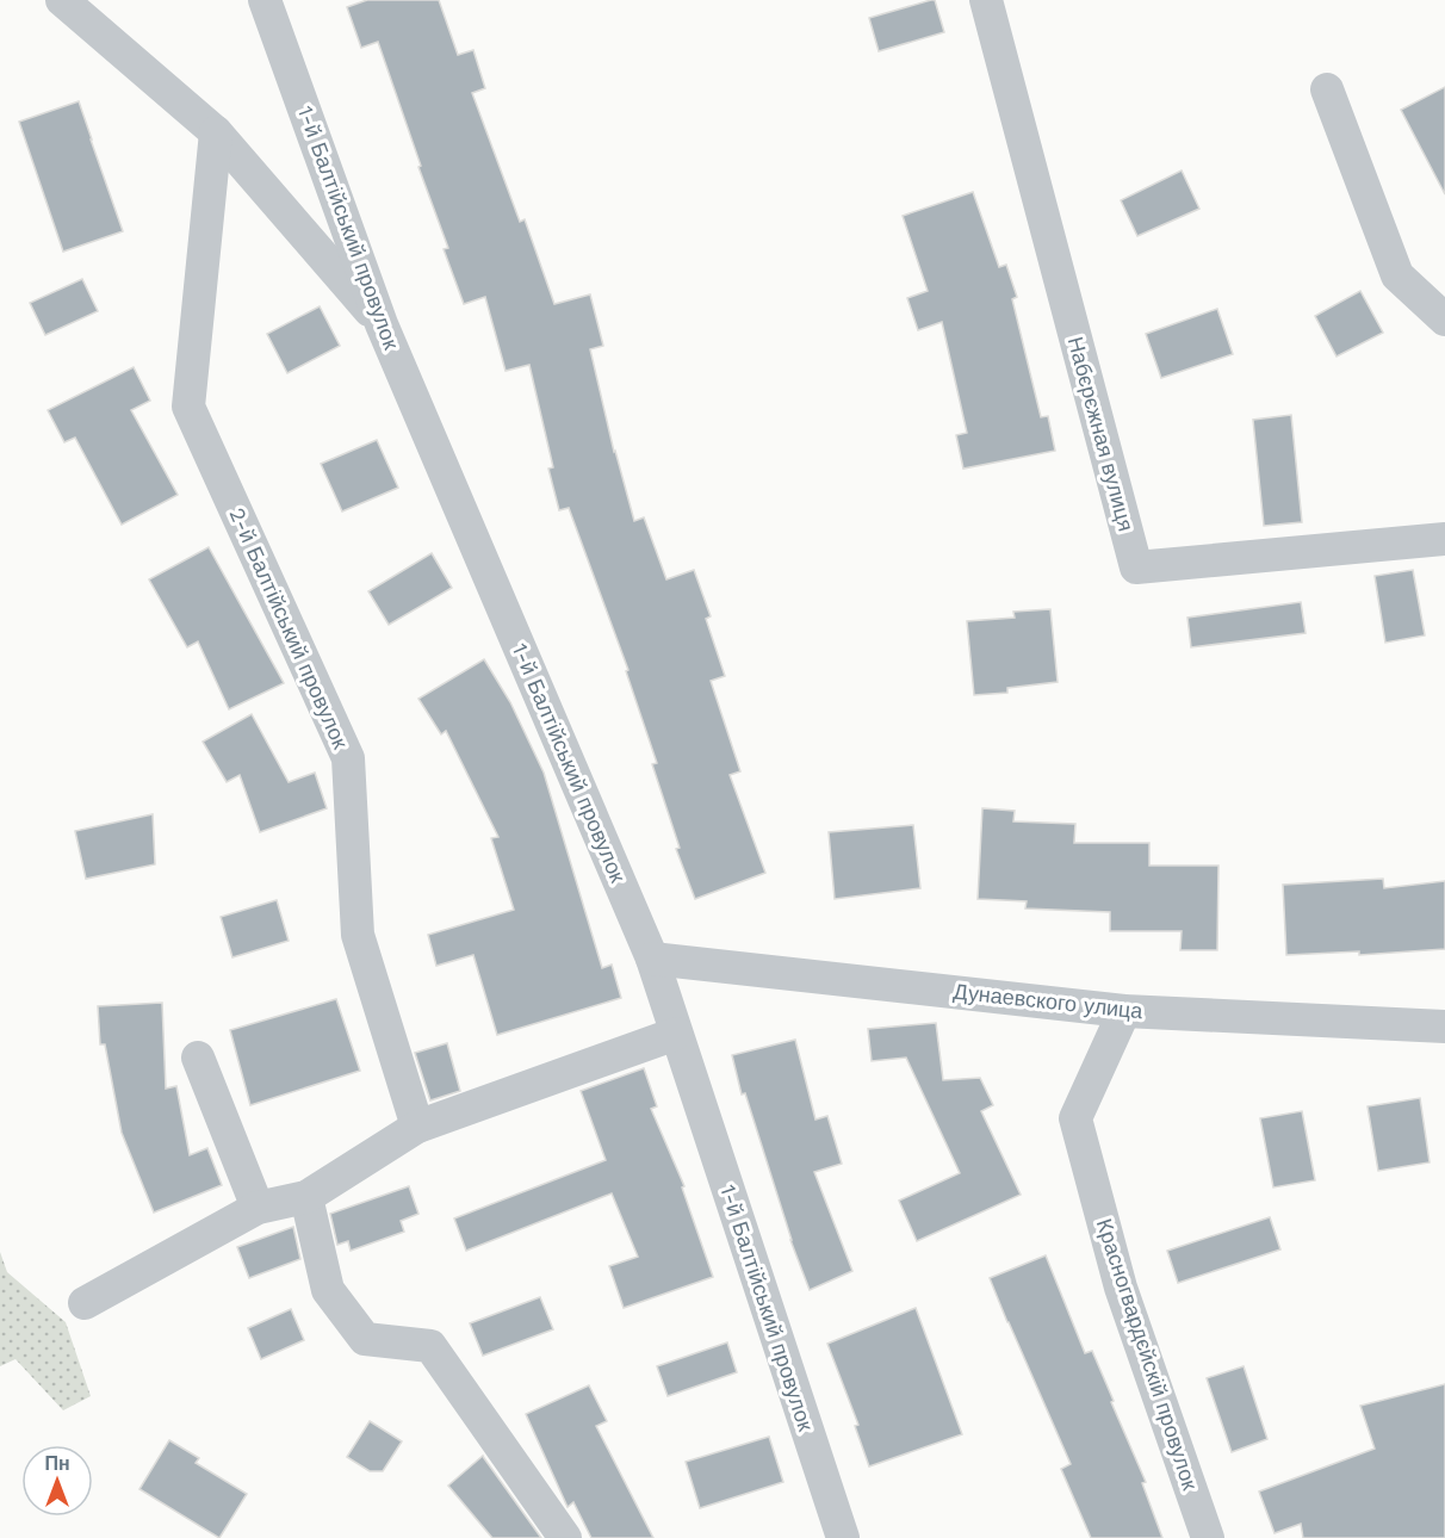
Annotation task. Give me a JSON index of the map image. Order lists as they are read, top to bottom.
{
  "streets": {
    "street": [
      "1-й Балтійський провулок",
      "Набєрєжная вулиця",
      "2-й Балтійський провулок",
      "Дунаевского улица",
      "Красногвардєйскій провулок"
    ]
  },
  "crossings": [
    ["1-й Балтійський провулок", "Дунаевского улица"],
    ["Дунаевского улица", "Красногвардєйскій провулок"]
  ],
  "north": "top"
}
